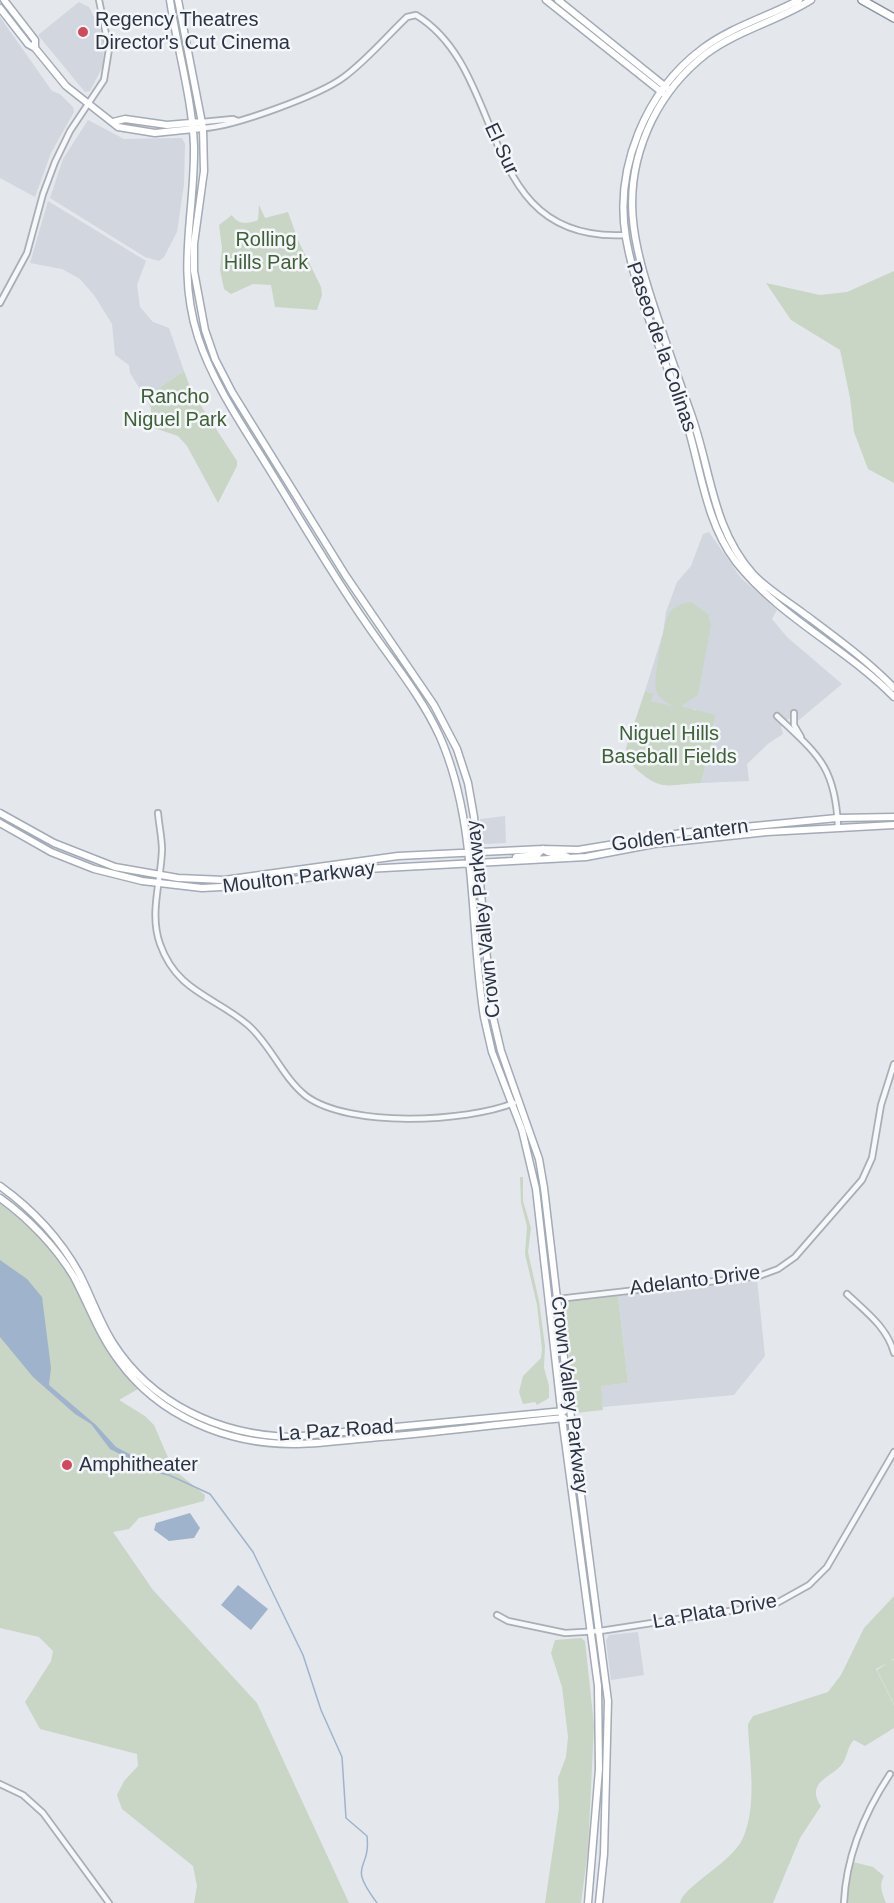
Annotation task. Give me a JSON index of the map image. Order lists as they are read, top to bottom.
{
  "streets": {
    "main road": [
      "Paseo de la Colinas",
      "Golden Lantern",
      "Moulton Parkway",
      "Crown Valley Parkway",
      "La Paz Road"
    ],
    "street": ["El Sur", "Adelanto Drive", "La Plata Drive"]
  },
  "crossings": [
    ["El Sur", "Paseo de la Colinas"],
    ["El Sur", "Crown Valley Parkway"],
    ["Golden Lantern", "Moulton Parkway"],
    ["Golden Lantern", "Crown Valley Parkway"],
    ["Moulton Parkway", "Crown Valley Parkway"],
    ["Crown Valley Parkway", "Adelanto Drive"],
    ["Crown Valley Parkway", "La Paz Road"],
    ["Crown Valley Parkway", "La Plata Drive"]
  ],
  "parks": ["Rolling Hills Park", "Rancho Niguel Park", "Niguel Hills Baseball Fields"],
  "places": ["Regency Theatres Director's Cut Cinema", "Amphitheater"]
}
